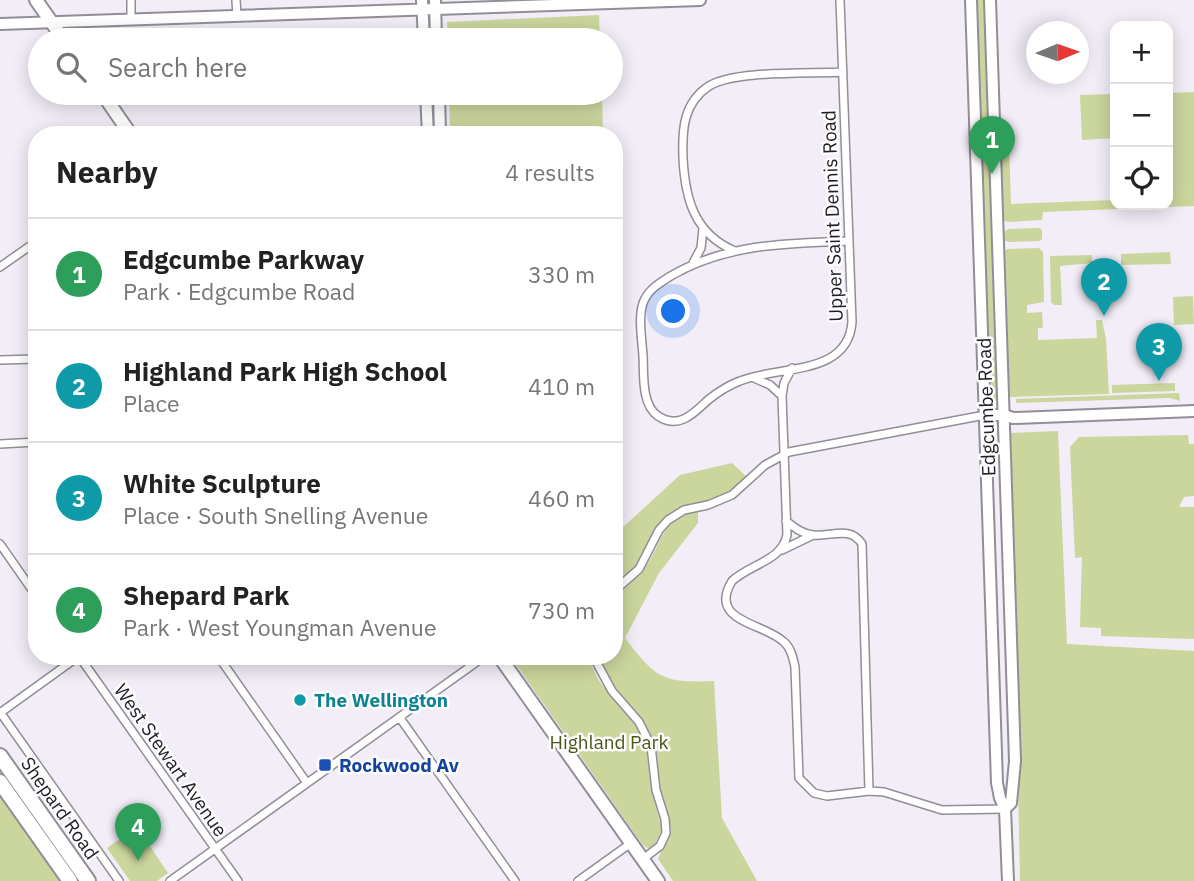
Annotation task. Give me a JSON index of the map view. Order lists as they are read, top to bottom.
{
  "streets": {
    "highway": ["Shepard Road"],
    "street": ["Upper Saint Dennis Road", "Edgcumbe Road", "West Stewart Avenue"]
  },
  "parks": ["Highland Park"],
  "places": {
    "other": ["The Wellington"],
    "transit": ["Rockwood Av"]
  },
  "north": "right",
  "page": {
    "map_buttons": ["+", "−"],
    "search": "Search here",
    "pins": [
      "1",
      "2",
      "3",
      "4"
    ],
    "heading": ["Nearby", "4 results"],
    "list": [
      {
        "mark": "1",
        "name": "Edgcumbe Parkway",
        "note": "Park · Edgcumbe Road",
        "value": "330 m"
      },
      {
        "mark": "2",
        "name": "Highland Park High School",
        "note": "Place",
        "value": "410 m"
      },
      {
        "mark": "3",
        "name": "White Sculpture",
        "note": "Place · South Snelling Avenue",
        "value": "460 m"
      },
      {
        "mark": "4",
        "name": "Shepard Park",
        "note": "Park · West Youngman Avenue",
        "value": "730 m"
      }
    ]
  }
}
